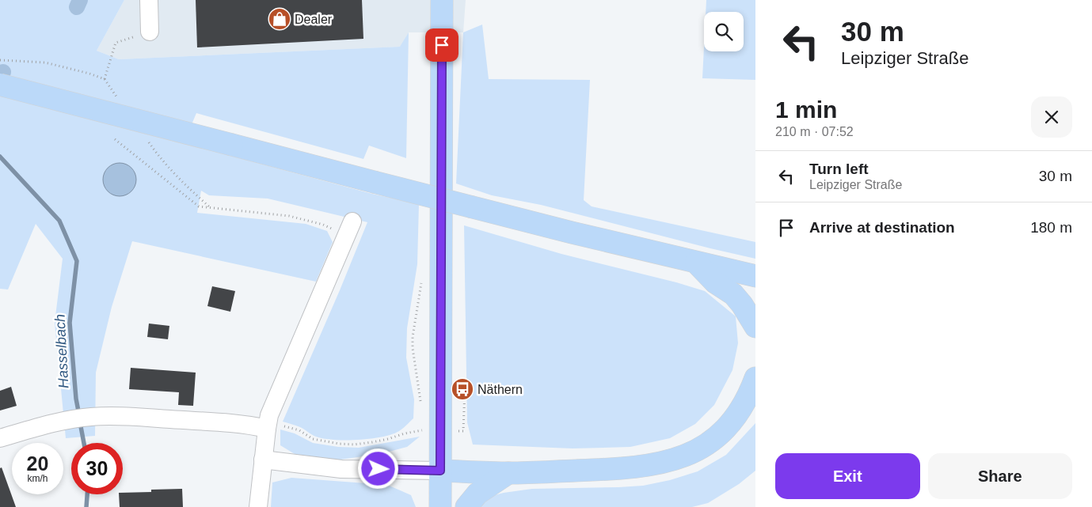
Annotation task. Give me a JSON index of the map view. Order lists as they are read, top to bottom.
{
  "water": ["Hasselbach"],
  "places": {
    "shop": ["Dealer"],
    "bus stop": ["Näthern"]
  },
  "page": {
    "turn": ["30 m", "Leipziger Straße"],
    "heading": ["1 min", "210 m · 07:52"],
    "list": [
      {
        "name": "Turn left",
        "note": "Leipziger Straße",
        "value": "30 m"
      },
      {
        "name": "Arrive at destination",
        "value": "180 m"
      }
    ],
    "speed": "20 km/h",
    "limit": "30",
    "buttons": ["Exit", "Share"]
  }
}
